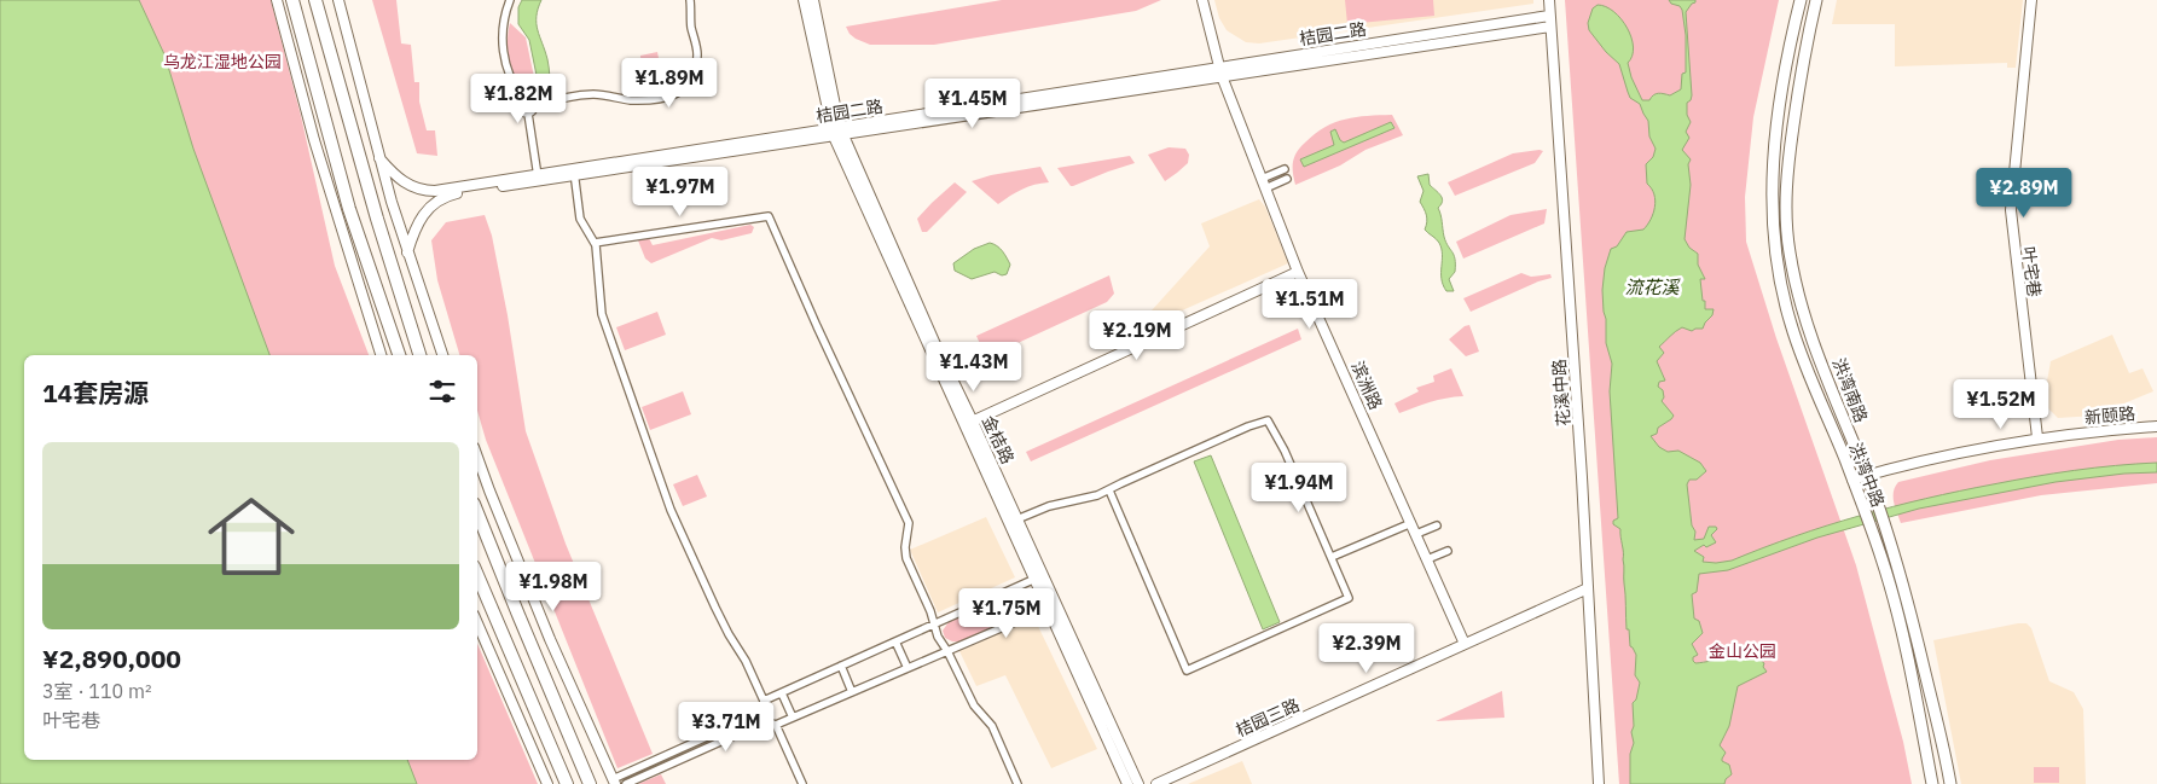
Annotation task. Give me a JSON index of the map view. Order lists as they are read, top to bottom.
{
  "streets": {
    "main road": ["洪湾南路", "洪湾中路"],
    "street": [
      "桔园二路",
      "叶宅巷",
      "滨洲路",
      "花溪中路",
      "新颐路",
      "金桔路",
      "桔园三路"
    ]
  },
  "crossings": [
    ["桔园二路", "滨洲路"],
    ["桔园二路", "花溪中路"],
    ["桔园二路", "金桔路"],
    ["叶宅巷", "新颐路"],
    ["滨洲路", "桔园三路"],
    ["洪湾南路", "新颐路"],
    ["花溪中路", "桔园三路"],
    ["新颐路", "洪湾中路"]
  ],
  "water": ["流花溪"],
  "parks": ["乌龙江湿地公园", "金山公园"],
  "page": {
    "price": [
      "¥1.89M",
      "¥1.82M",
      "¥1.45M",
      "¥1.97M",
      "¥2.89M",
      "¥1.51M",
      "¥2.19M",
      "¥1.43M",
      "¥1.52M",
      "¥1.94M",
      "¥1.98M",
      "¥1.75M",
      "¥2.39M",
      "¥3.71M"
    ],
    "heading": "14套房源",
    "list": [
      {
        "name": "¥2,890,000",
        "note": "3室 · 110 m² · 叶宅巷"
      }
    ]
  }
}
